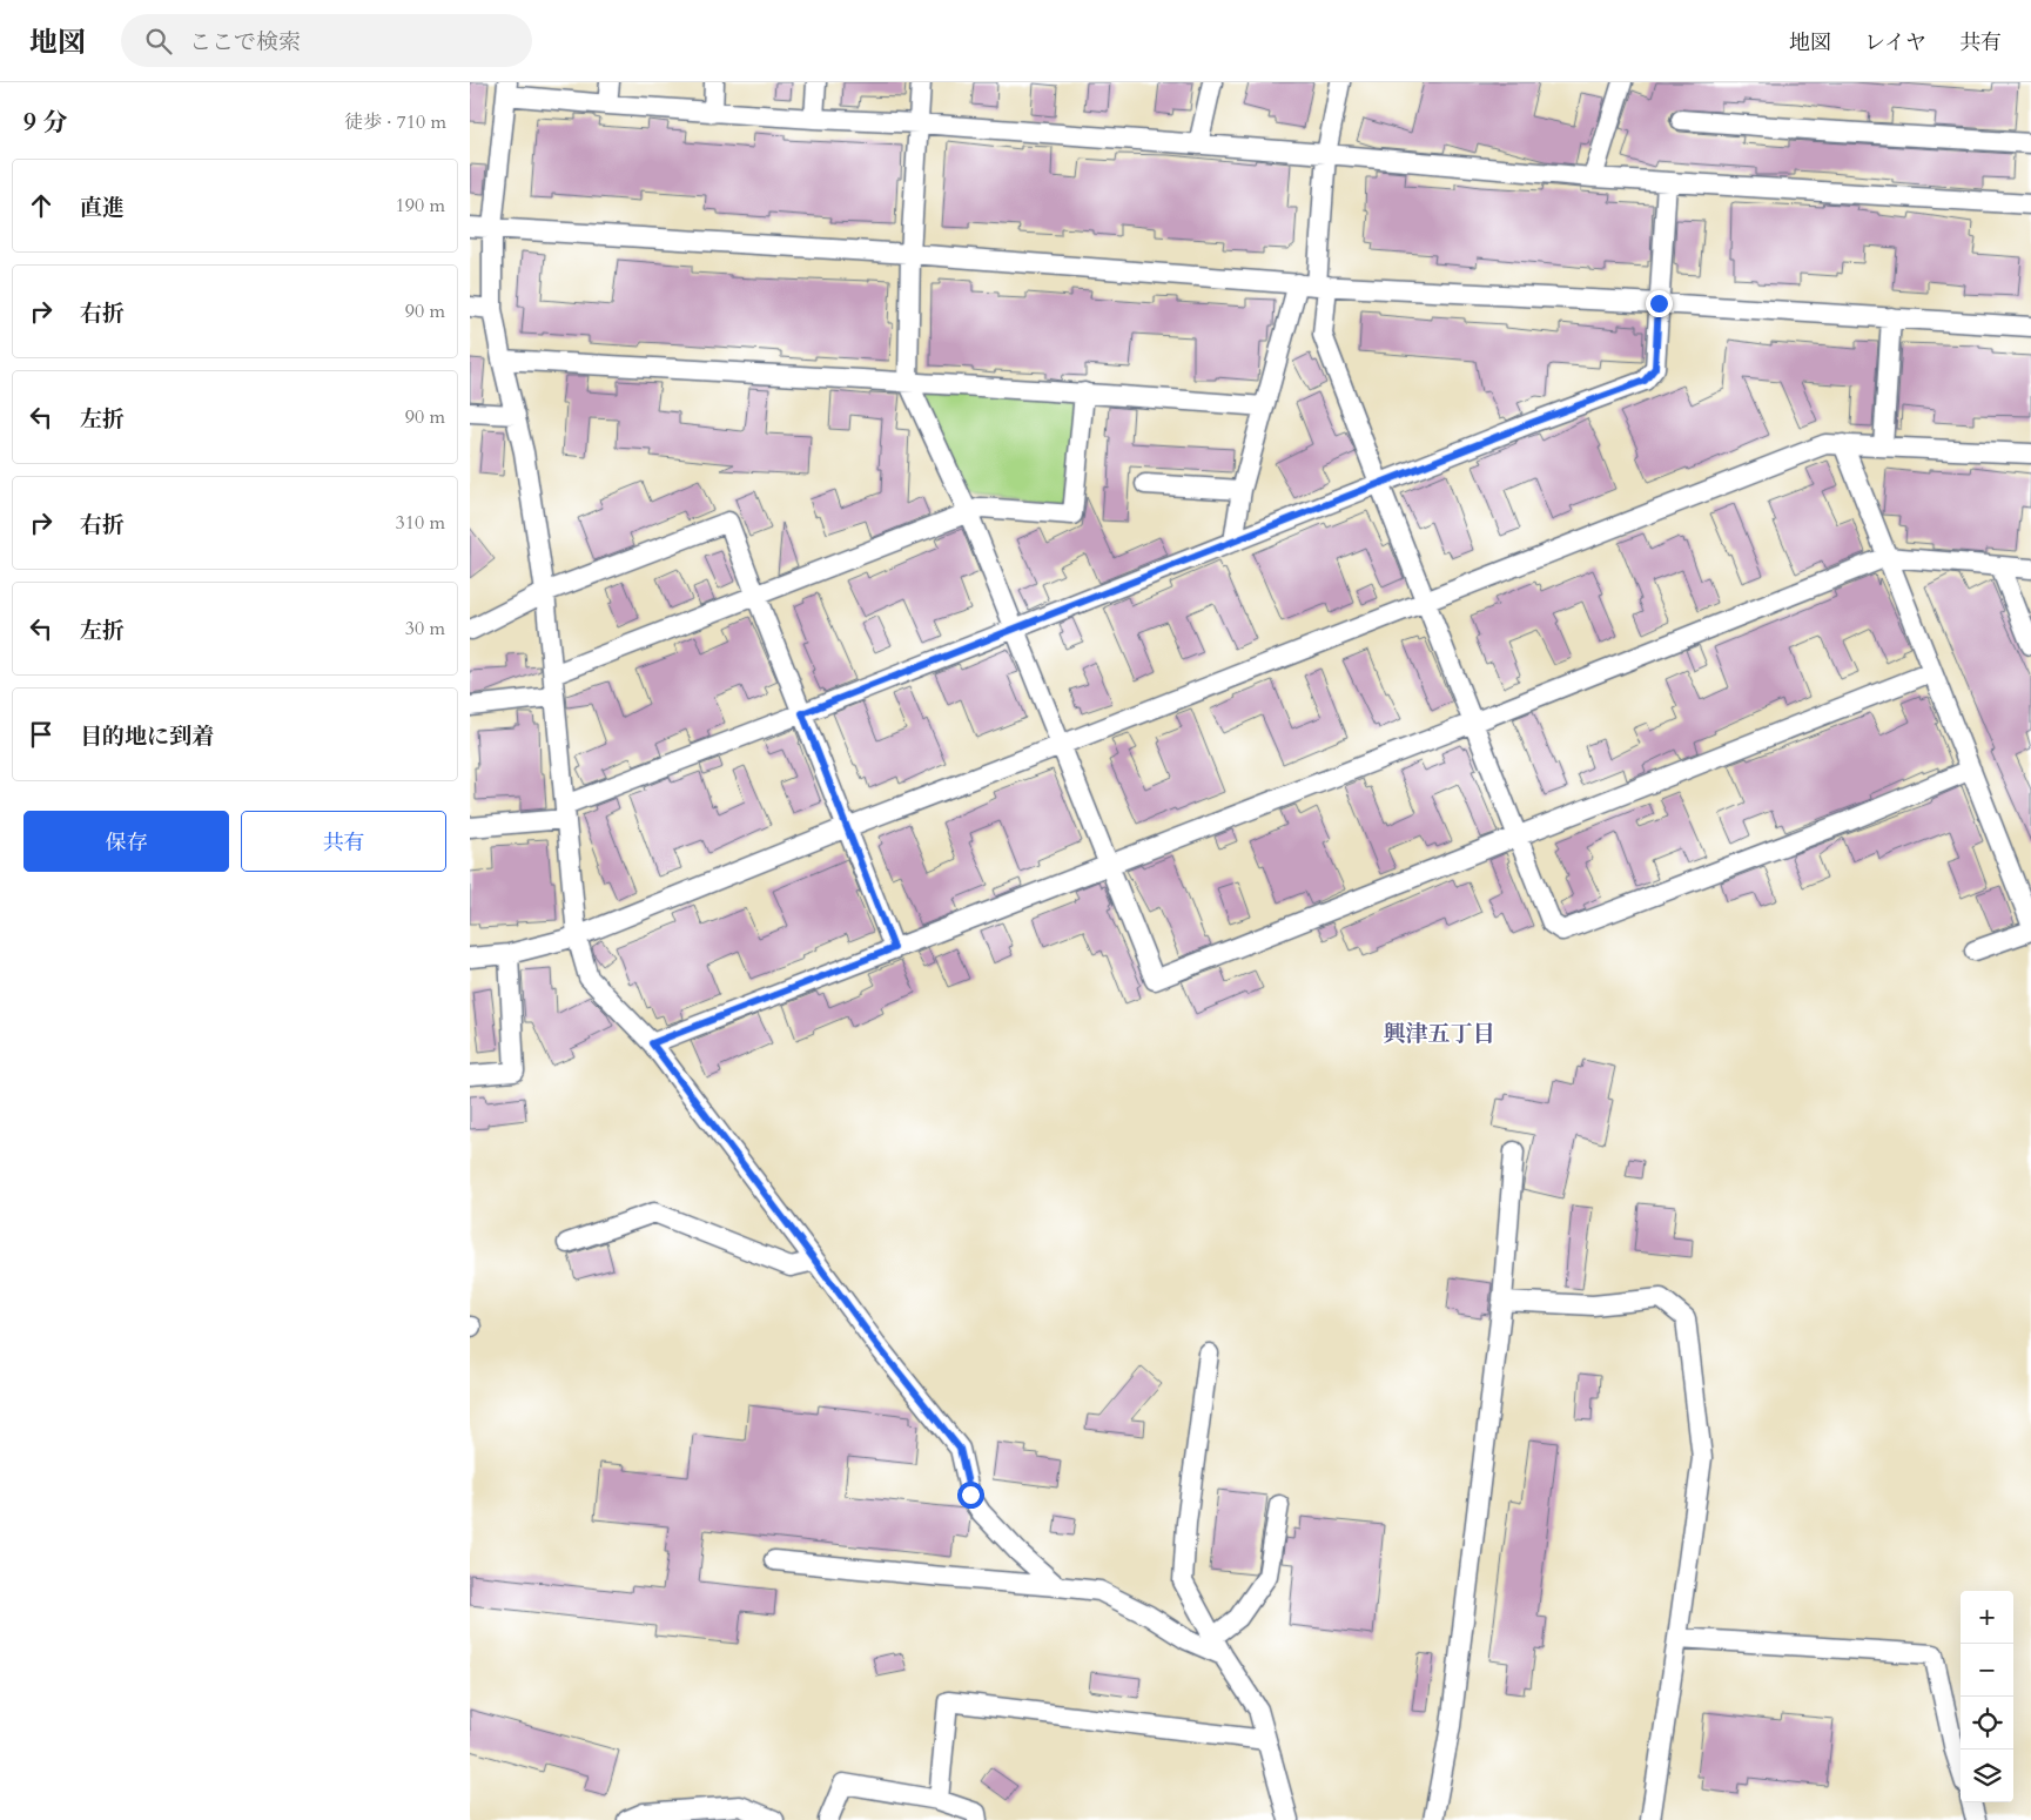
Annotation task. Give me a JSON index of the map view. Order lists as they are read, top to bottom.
{
  "districts": ["興津五丁目"],
  "page": {
    "header": "地図",
    "search": "ここで検索",
    "nav": ["地図", "レイヤ", "共有"],
    "heading": ["9 分", "徒歩 · 710 m"],
    "list": [
      ["直進", "190 m"],
      ["右折", "90 m"],
      ["左折", "90 m"],
      ["右折", "310 m"],
      ["左折", "30 m"],
      "目的地に到着"
    ],
    "buttons": ["保存", "共有"],
    "map_buttons": ["+", "−"]
  }
}
